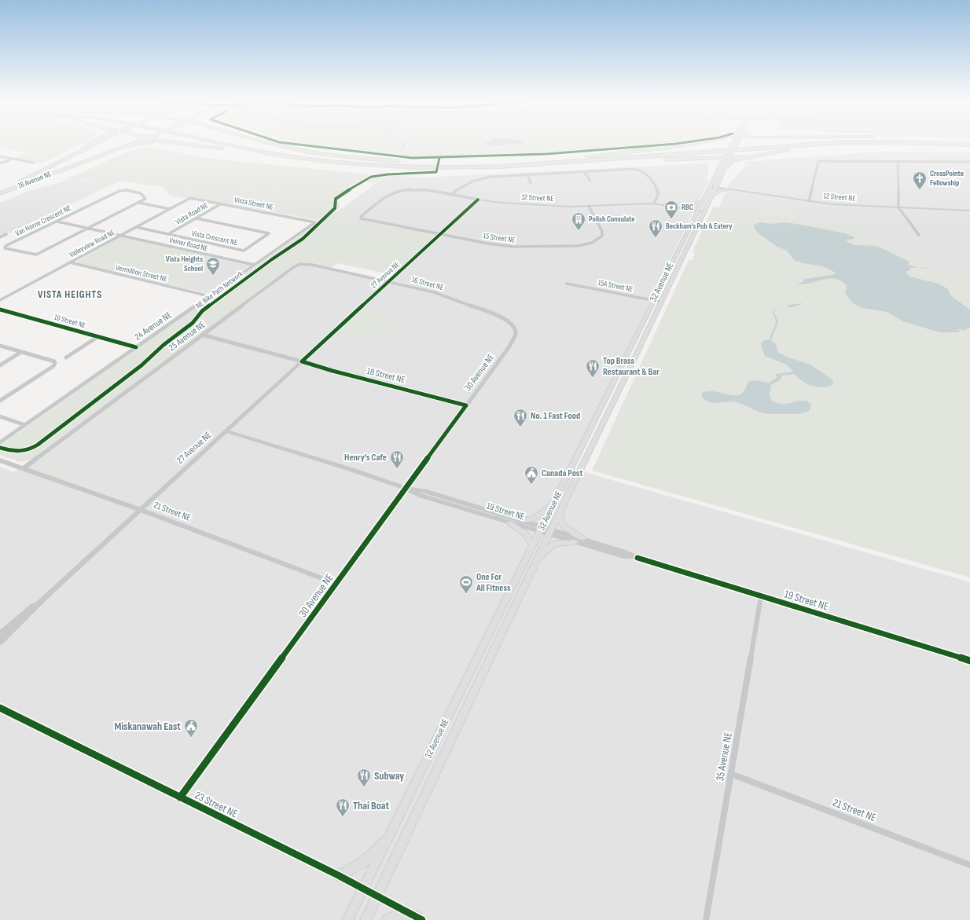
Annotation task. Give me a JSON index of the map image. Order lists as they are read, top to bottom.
{
  "streets": {
    "highway": ["16 Avenue NE"],
    "main road": ["32 Avenue NE"],
    "street": [
      "12 Street NE",
      "Vista Street NE",
      "Vista Road NE",
      "Van Horne Crescent NE",
      "Vista Crescent NE",
      "15 Street NE",
      "Valleyview Road NE",
      "Veiner Road NE",
      "Vermillion Street NE",
      "27 Avenue NE",
      "16 Street NE",
      "15A Street NE",
      "19 Street NE",
      "24 Avenue NE",
      "25 Avenue NE",
      "30 Avenue NE",
      "18 Street NE",
      "21 Street NE",
      "35 Avenue NE",
      "23 Street NE"
    ],
    "cycle path": ["NE Bike Path Network"]
  },
  "crossings": [
    ["12 Street NE", "15 Street NE"],
    ["12 Street NE", "27 Avenue NE"],
    ["Vista Street NE", "Vista Road NE"],
    ["Vista Street NE", "Valleyview Road NE"],
    ["Vista Street NE", "24 Avenue NE"],
    ["Vista Road NE", "Vista Crescent NE"],
    ["Van Horne Crescent NE", "Veiner Road NE"],
    ["Vista Crescent NE", "Valleyview Road NE"],
    ["15 Street NE", "27 Avenue NE"],
    ["Valleyview Road NE", "Veiner Road NE"],
    ["Valleyview Road NE", "Vermillion Street NE"],
    ["Veiner Road NE", "24 Avenue NE"],
    ["Vermillion Street NE", "24 Avenue NE"],
    ["27 Avenue NE", "16 Street NE"],
    ["27 Avenue NE", "19 Street NE"],
    ["27 Avenue NE", "18 Street NE"],
    ["27 Avenue NE", "21 Street NE"],
    ["32 Avenue NE", "15A Street NE"],
    ["32 Avenue NE", "19 Street NE"],
    ["32 Avenue NE", "23 Street NE"],
    ["16 Street NE", "25 Avenue NE"],
    ["16 Street NE", "30 Avenue NE"],
    ["19 Street NE", "24 Avenue NE"],
    ["19 Street NE", "30 Avenue NE"],
    ["19 Street NE", "35 Avenue NE"],
    ["25 Avenue NE", "18 Street NE"],
    ["25 Avenue NE", "21 Street NE"],
    ["30 Avenue NE", "18 Street NE"],
    ["30 Avenue NE", "21 Street NE"],
    ["30 Avenue NE", "23 Street NE"],
    ["21 Street NE", "35 Avenue NE"]
  ],
  "districts": ["VISTA HEIGHTS"],
  "places": {
    "church": ["CrossPointe Fellowship"],
    "bank": ["RBC"],
    "building": ["Polish Consulate"],
    "restaurant": [
      "Beckham's Pub & Eatery",
      "Top Brass Restaurant & Bar",
      "No. 1 Fast Food",
      "Henry's Cafe",
      "Subway",
      "Thai Boat"
    ],
    "school or university": ["Vista Heights School"],
    "public building": ["Canada Post", "Miskanawah East"],
    "sports": ["One For All Fitness"]
  }
}
